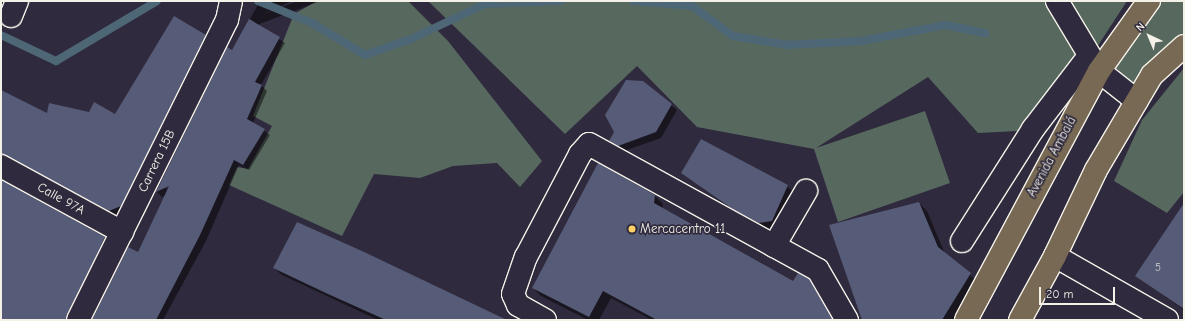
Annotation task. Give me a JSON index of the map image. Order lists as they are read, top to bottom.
{
  "streets": {
    "main road": ["Avenida Ambalá"],
    "street": ["Carrera 15B", "Calle 97A"]
  },
  "crossings": [
    ["Carrera 15B", "Calle 97A"]
  ],
  "places": ["Mercacentro 11"],
  "house_numbers": ["5"],
  "scale_bar": "20 m",
  "north": "top left"
}
